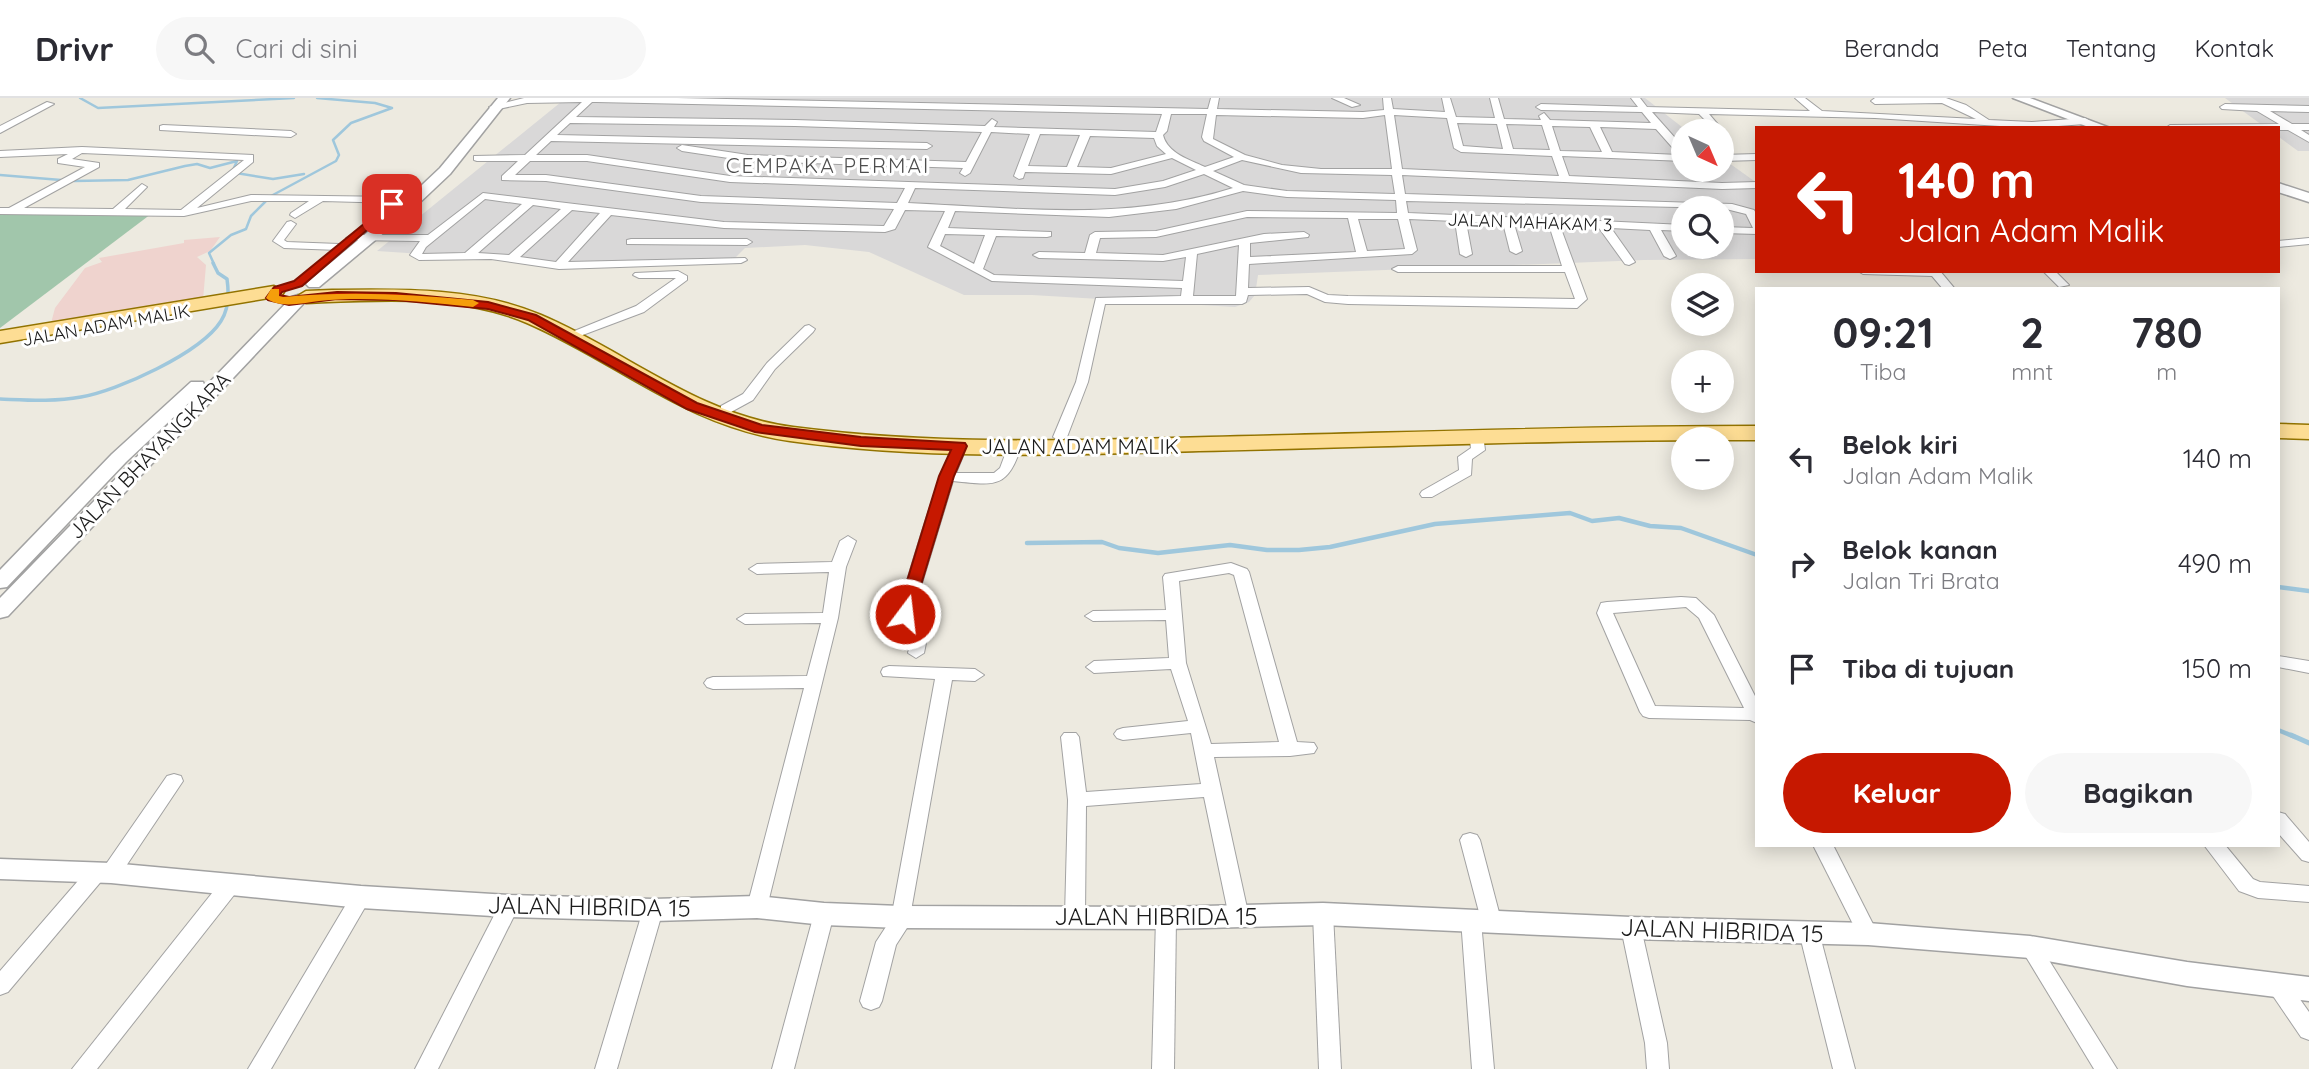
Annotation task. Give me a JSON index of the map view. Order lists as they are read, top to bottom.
{
  "streets": {
    "main road": ["JALAN ADAM MALIK"],
    "street": ["JALAN MAHAKAM 3", "JALAN BHAYANGKARA", "JALAN HIBRIDA 15"]
  },
  "crossings": [
    ["JALAN ADAM MALIK", "JALAN BHAYANGKARA"]
  ],
  "districts": ["CEMPAKA PERMAI"],
  "north": "bottom right",
  "page": {
    "header": "Drivr",
    "search": "Cari di sini",
    "nav": [
      "Beranda",
      "Peta",
      "Tentang",
      "Kontak"
    ],
    "map_buttons": ["+", "−"],
    "turn": ["140 m", "Jalan Adam Malik"],
    "eta": [
      "09:21",
      "Tiba",
      "2",
      "mnt",
      "780",
      "m"
    ],
    "list": [
      {
        "name": "Belok kiri",
        "note": "Jalan Adam Malik",
        "value": "140 m"
      },
      {
        "name": "Belok kanan",
        "note": "Jalan Tri Brata",
        "value": "490 m"
      },
      {
        "name": "Tiba di tujuan",
        "value": "150 m"
      }
    ],
    "buttons": ["Keluar", "Bagikan"]
  }
}
